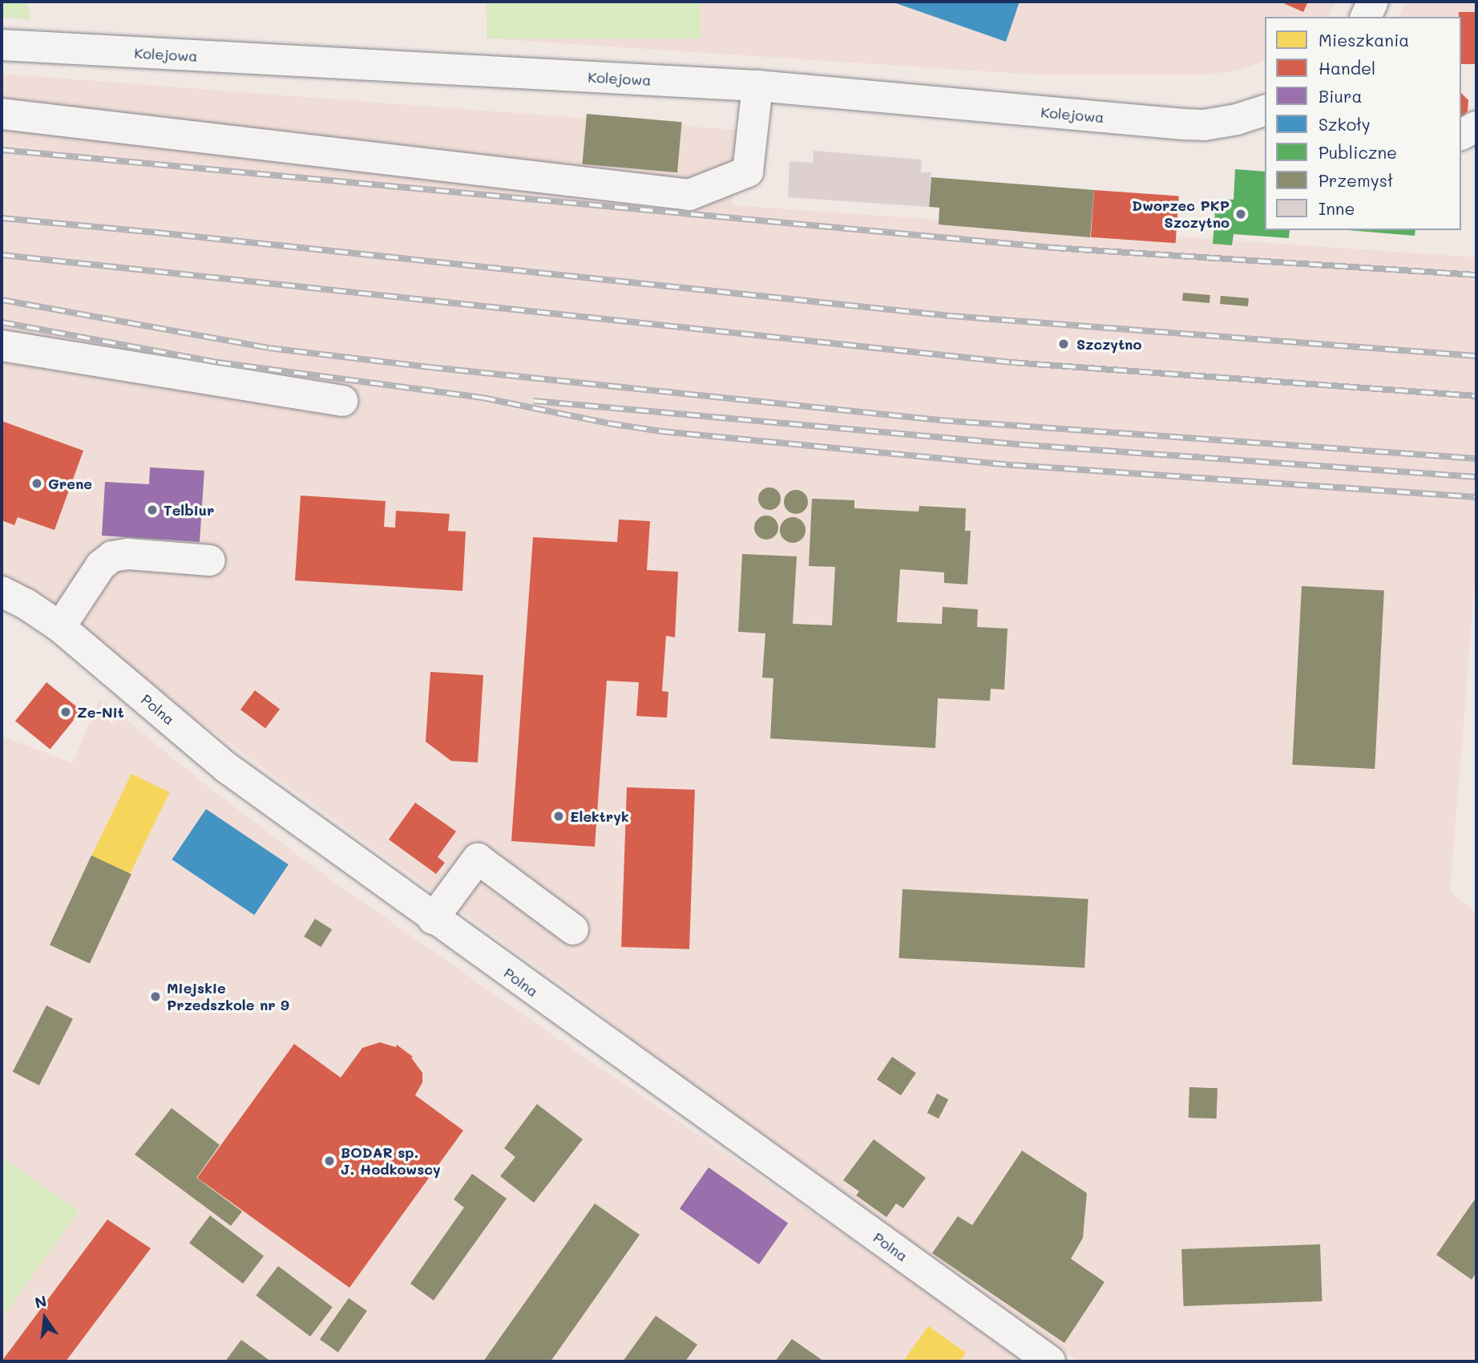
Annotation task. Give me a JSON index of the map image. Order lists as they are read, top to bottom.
{
  "streets": {
    "street": ["Kolejowa", "Polna"]
  },
  "places": [
    "Dworzec PKP Szczytno",
    "Szczytno",
    "Grene",
    "Telbiur",
    "Ze-Nit",
    "Elektryk",
    "Miejskie Przedszkole nr 9",
    "BODAR sp. J. Hodkowscy"
  ],
  "legend": [
    "Mieszkania",
    "Handel",
    "Biura",
    "Szkoły",
    "Publiczne",
    "Przemysł",
    "Inne"
  ],
  "north": "top"
}
